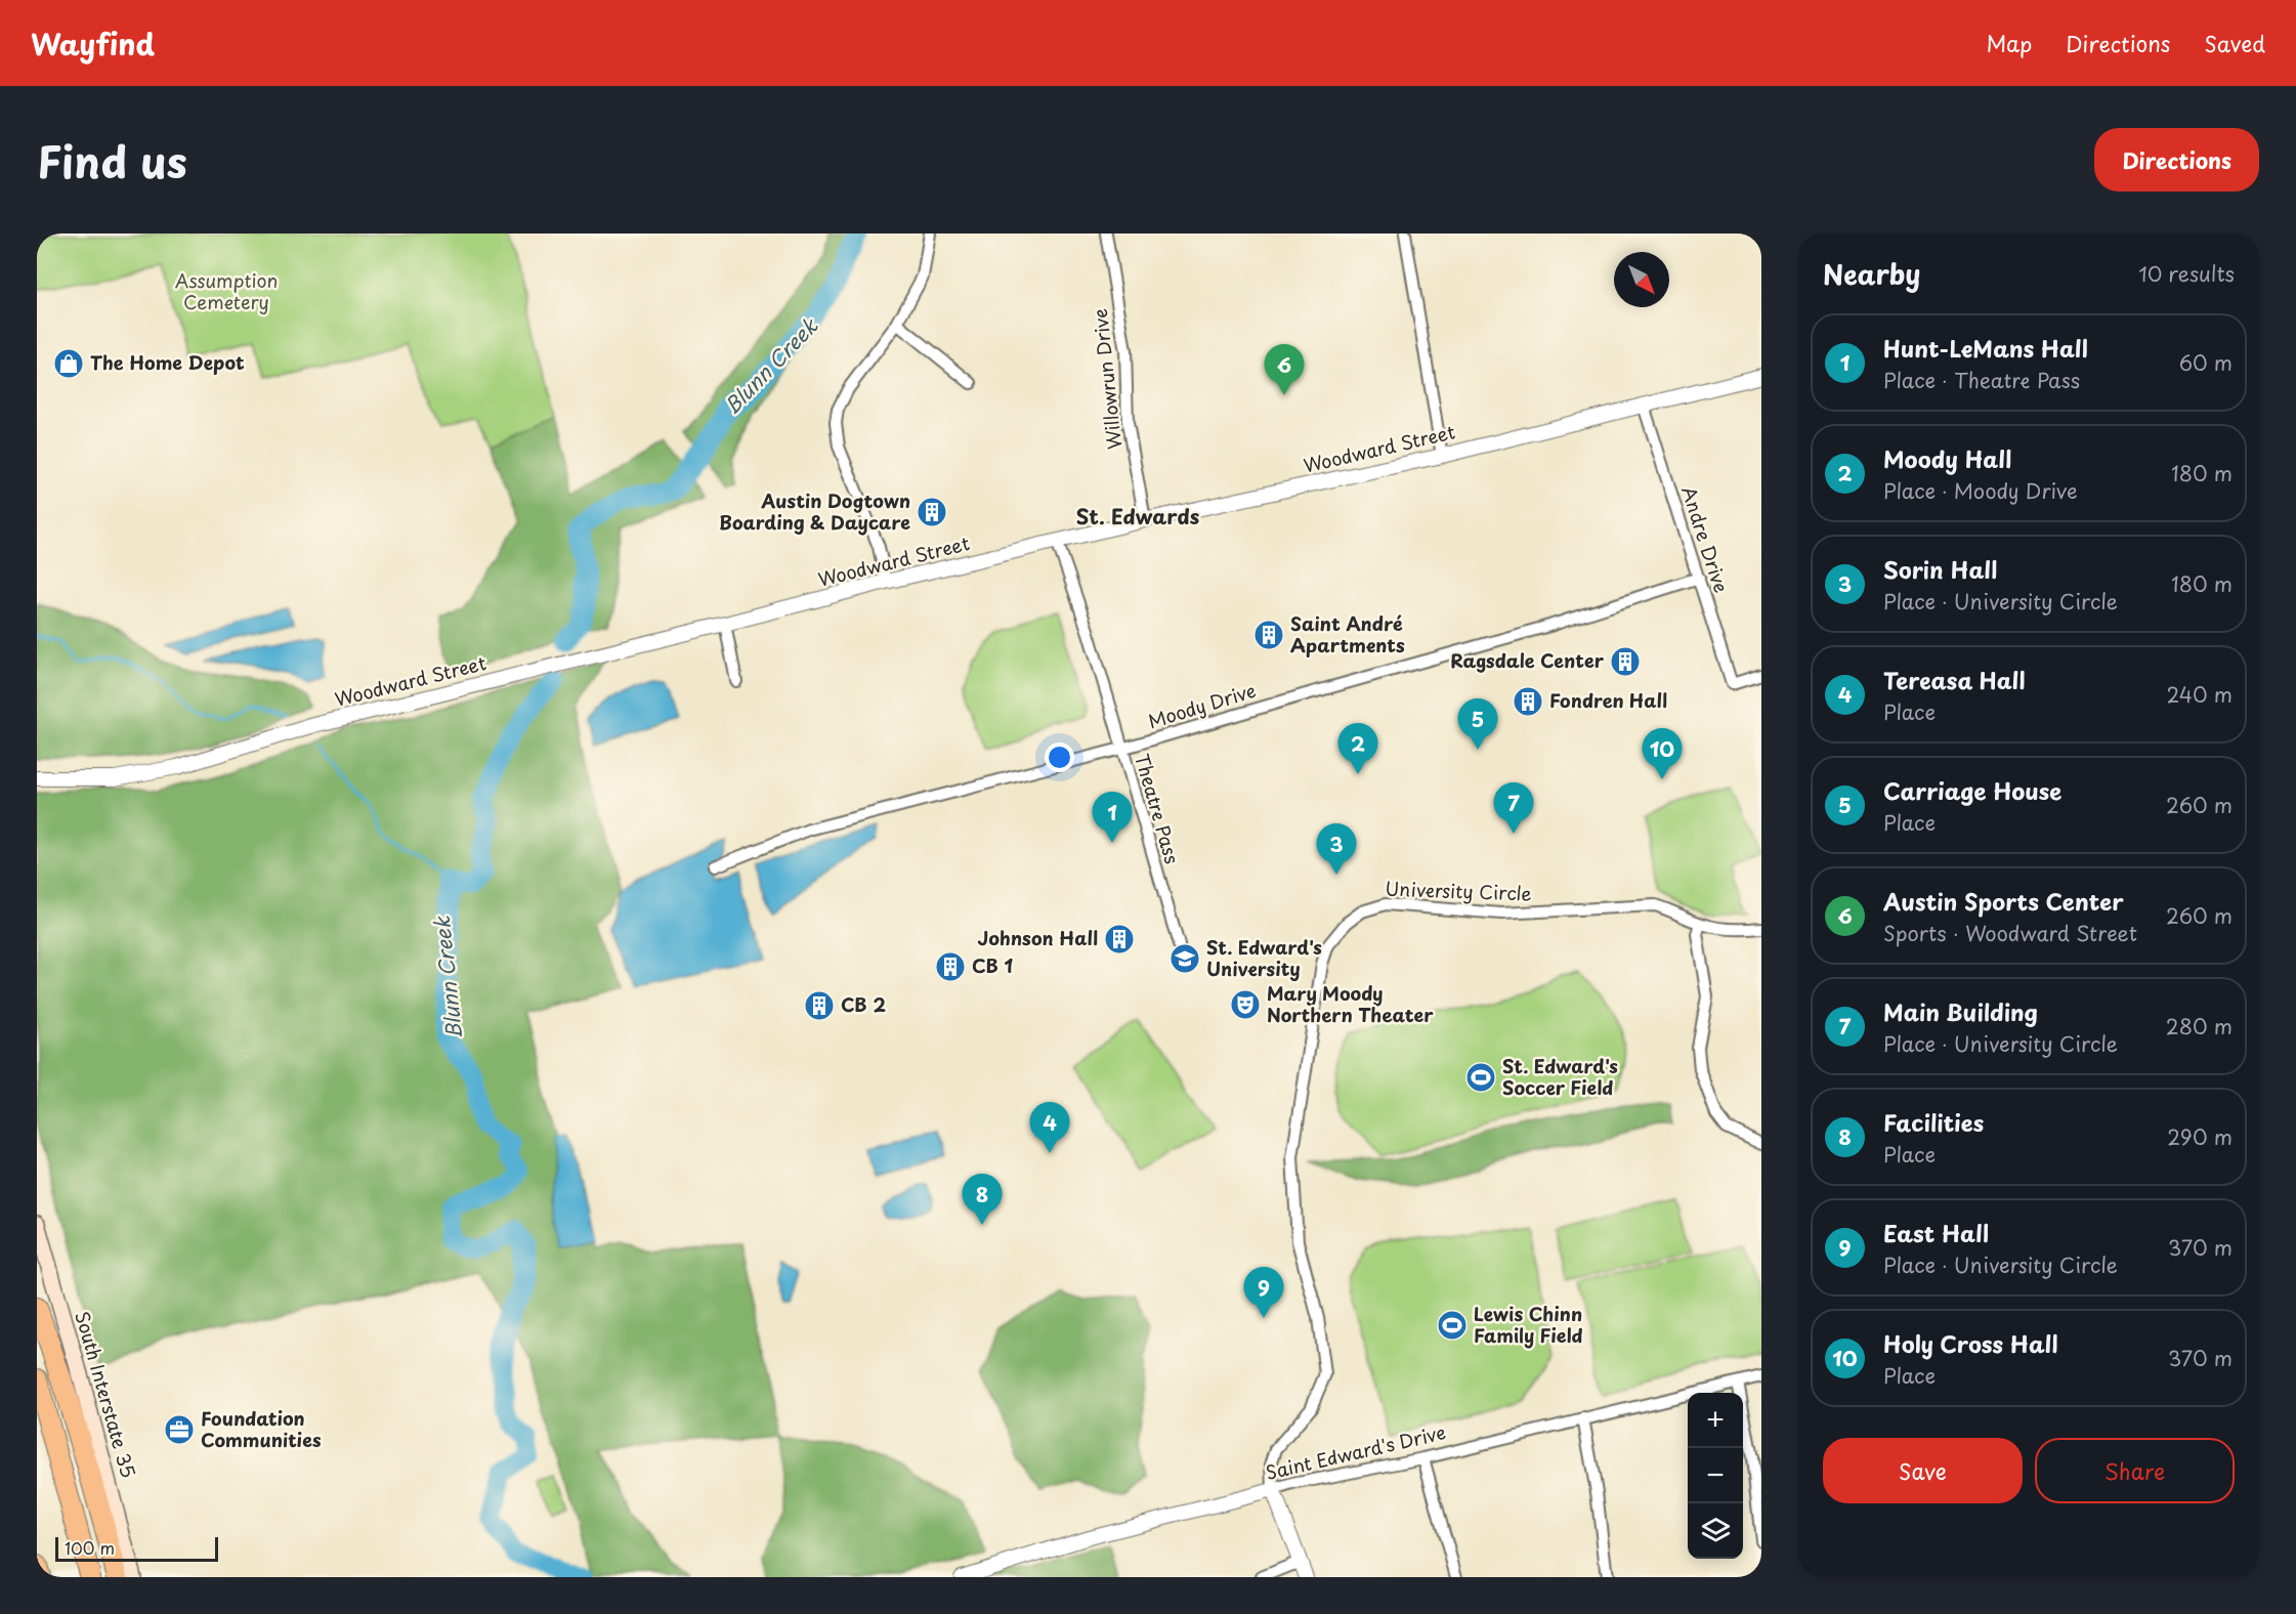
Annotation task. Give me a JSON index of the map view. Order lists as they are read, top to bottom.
{
  "streets": {
    "main road": ["South Interstate 35"],
    "street": [
      "Willowrun Drive",
      "Woodward Street",
      "Andre Drive",
      "Moody Drive",
      "Theatre Pass",
      "University Circle",
      "Saint Edward's Drive"
    ]
  },
  "crossings": [
    ["Willowrun Drive", "Woodward Street"],
    ["Woodward Street", "Andre Drive"],
    ["Woodward Street", "Theatre Pass"],
    ["Andre Drive", "Moody Drive"],
    ["Moody Drive", "Theatre Pass"],
    ["University Circle", "Saint Edward's Drive"]
  ],
  "districts": ["St. Edwards"],
  "water": ["Blunn Creek"],
  "parks": ["Assumption Cemetery"],
  "places": {
    "shop": ["The Home Depot"],
    "building": [
      "Austin Dogtown Boarding & Daycare",
      "Saint André Apartments",
      "Ragsdale Center",
      "Fondren Hall",
      "Johnson Hall",
      "CB 1",
      "CB 2"
    ],
    "school or university": ["St. Edward's University"],
    "theatre": ["Mary Moody Northern Theater"],
    "sports": ["St. Edward's Soccer Field", "Lewis Chinn Family Field"],
    "office": ["Foundation Communities"]
  },
  "scale_bar": "100 m",
  "north": "bottom right",
  "page": {
    "header": "Wayfind",
    "nav": ["Map", "Directions", "Saved"],
    "title": "Find us",
    "buttons": [
      "Directions",
      ["Save", "Share"]
    ],
    "heading": ["Nearby", "10 results"],
    "list": [
      {
        "mark": "1",
        "name": "Hunt-LeMans Hall",
        "note": "Place · Theatre Pass",
        "value": "60 m"
      },
      {
        "mark": "2",
        "name": "Moody Hall",
        "note": "Place · Moody Drive",
        "value": "180 m"
      },
      {
        "mark": "3",
        "name": "Sorin Hall",
        "note": "Place · University Circle",
        "value": "180 m"
      },
      {
        "mark": "4",
        "name": "Tereasa Hall",
        "note": "Place",
        "value": "240 m"
      },
      {
        "mark": "5",
        "name": "Carriage House",
        "note": "Place",
        "value": "260 m"
      },
      {
        "mark": "6",
        "name": "Austin Sports Center",
        "note": "Sports · Woodward Street",
        "value": "260 m"
      },
      {
        "mark": "7",
        "name": "Main Building",
        "note": "Place · University Circle",
        "value": "280 m"
      },
      {
        "mark": "8",
        "name": "Facilities",
        "note": "Place",
        "value": "290 m"
      },
      {
        "mark": "9",
        "name": "East Hall",
        "note": "Place · University Circle",
        "value": "370 m"
      },
      {
        "mark": "10",
        "name": "Holy Cross Hall",
        "note": "Place",
        "value": "370 m"
      }
    ],
    "pins": [
      "6",
      "5",
      "2",
      "10",
      "7",
      "1",
      "3",
      "4",
      "8",
      "9"
    ],
    "map_buttons": ["+", "−"],
    "scale": "100 m"
  }
}
